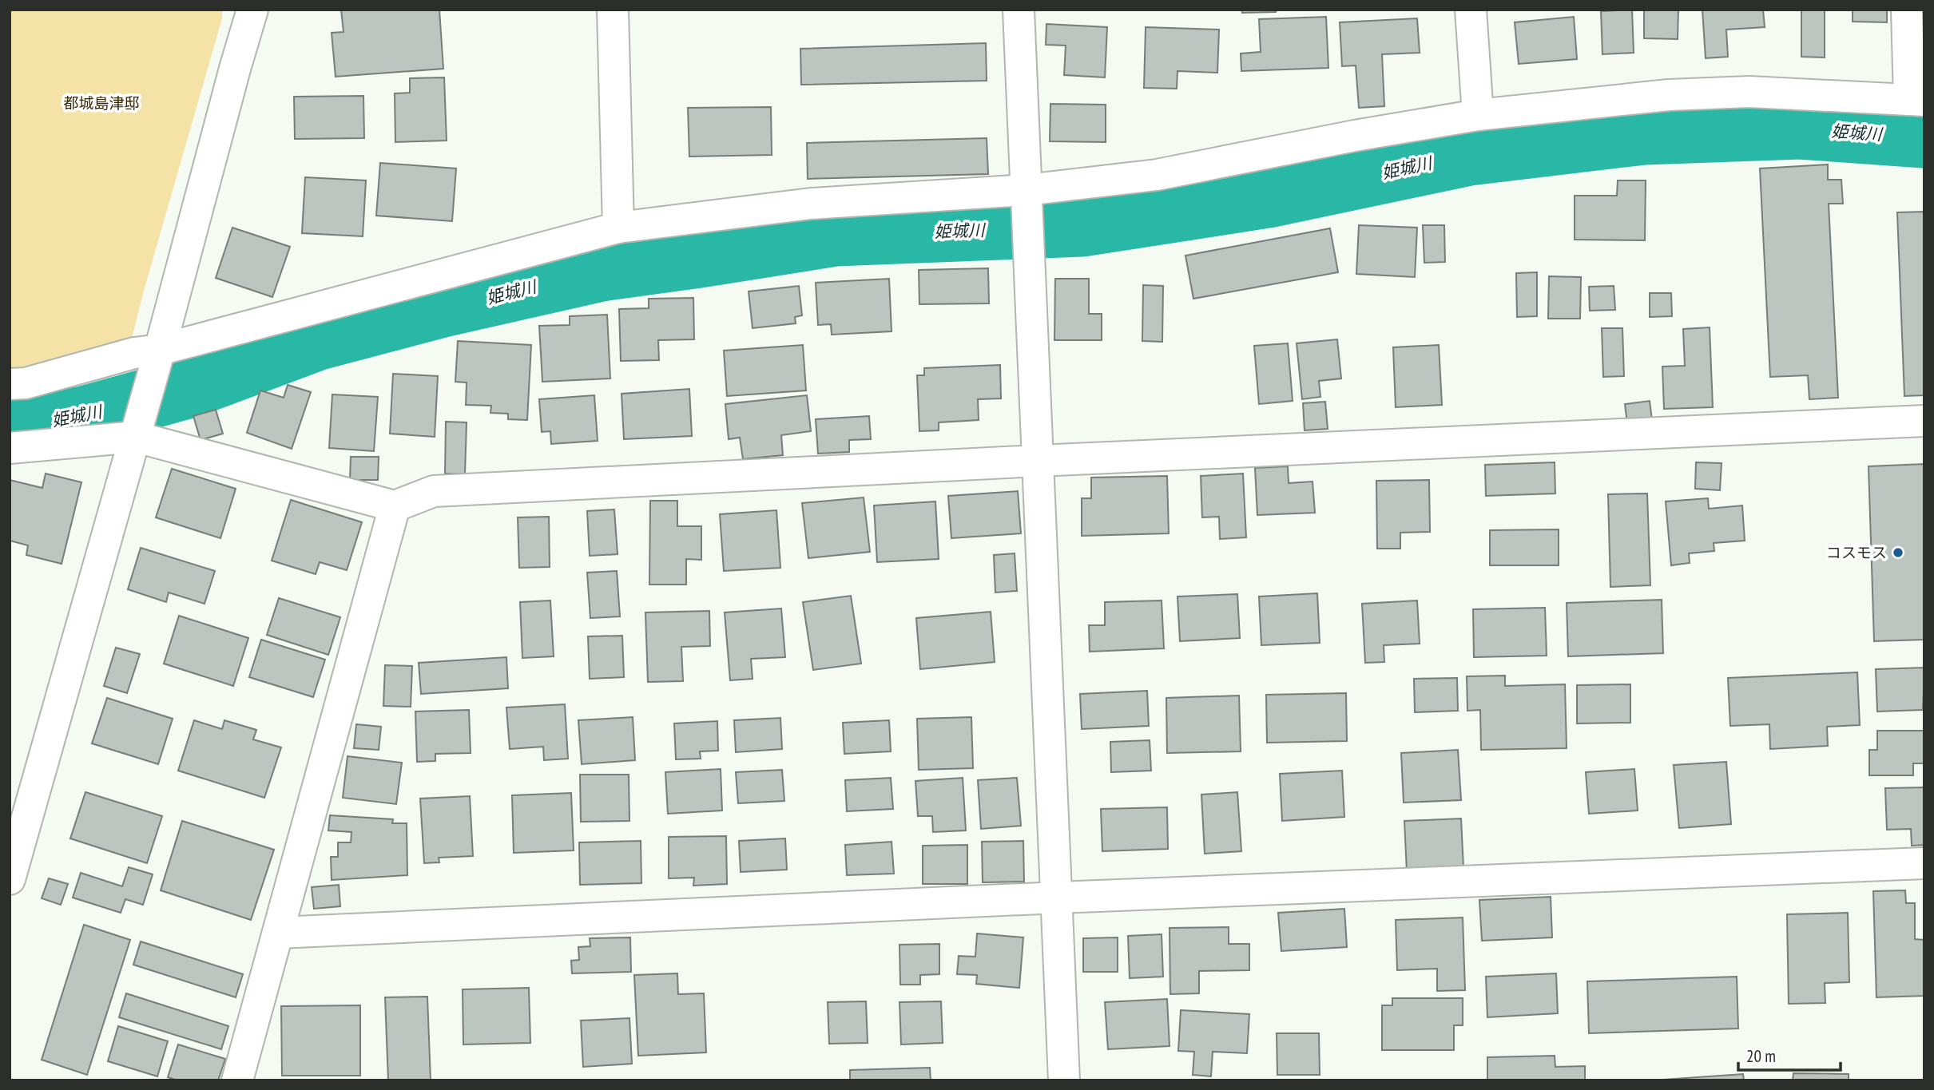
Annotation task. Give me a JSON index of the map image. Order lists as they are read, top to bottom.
{
  "water": ["姫城川"],
  "parks": ["都城島津邸"],
  "places": ["コスモス"],
  "scale_bar": "20 m"
}
